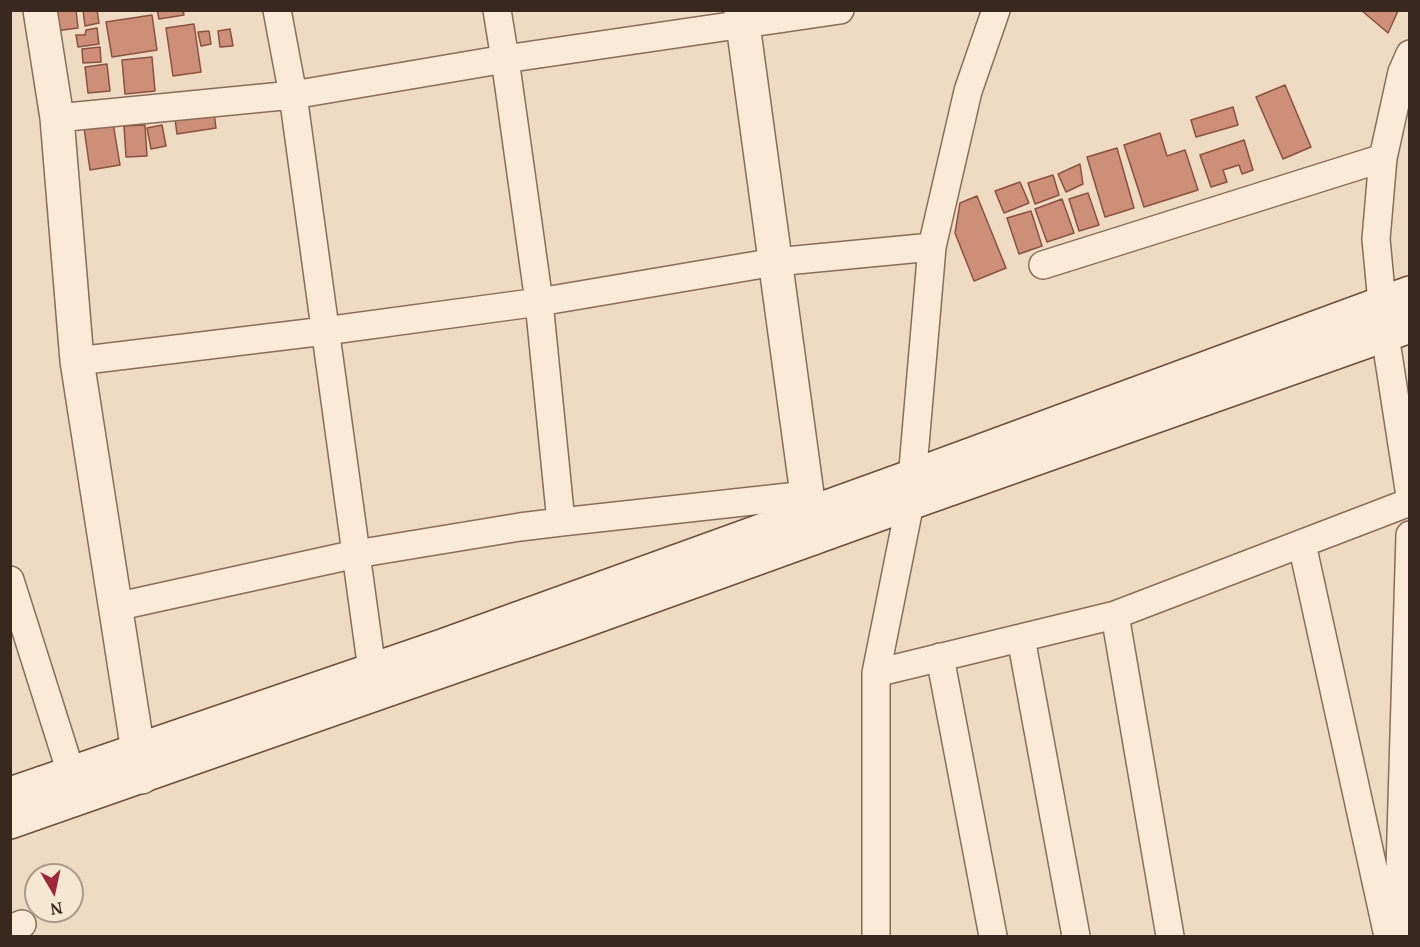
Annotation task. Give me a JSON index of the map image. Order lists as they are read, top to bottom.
{
  "north": "bottom"
}
